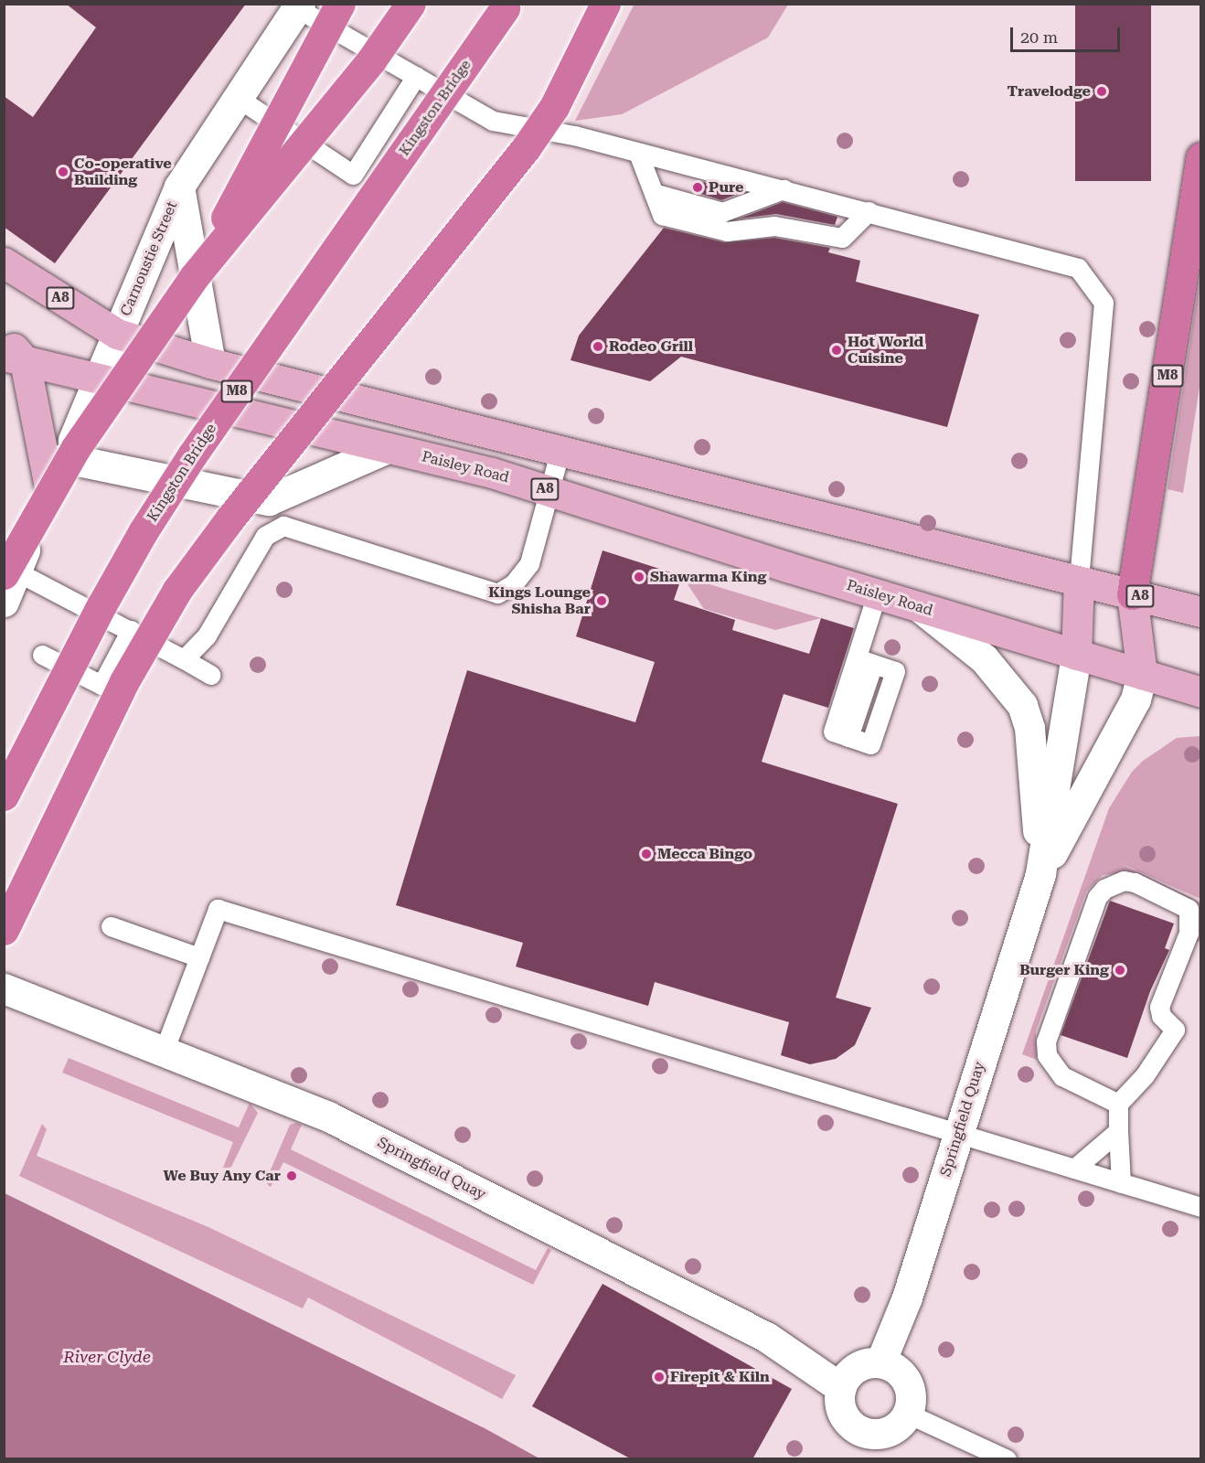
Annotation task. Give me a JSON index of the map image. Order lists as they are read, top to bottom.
{
  "streets": {
    "highway": ["Kingston Bridge", "M8"],
    "main road": ["A8", "Paisley Road"],
    "street": ["Carnoustie Street", "Springfield Quay"]
  },
  "crossings": [
    ["Carnoustie Street", "A8"],
    ["Carnoustie Street", "Paisley Road"],
    ["A8", "M8"]
  ],
  "water": ["River Clyde"],
  "places": [
    "Travelodge",
    "Co-operative Building",
    "Pure",
    "Rodeo Grill",
    "Hot World Cuisine",
    "Shawarma King",
    "Kings Lounge Shisha Bar",
    "Mecca Bingo",
    "Burger King",
    "We Buy Any Car",
    "Firepit & Kiln"
  ],
  "scale_bar": "20 m"
}
